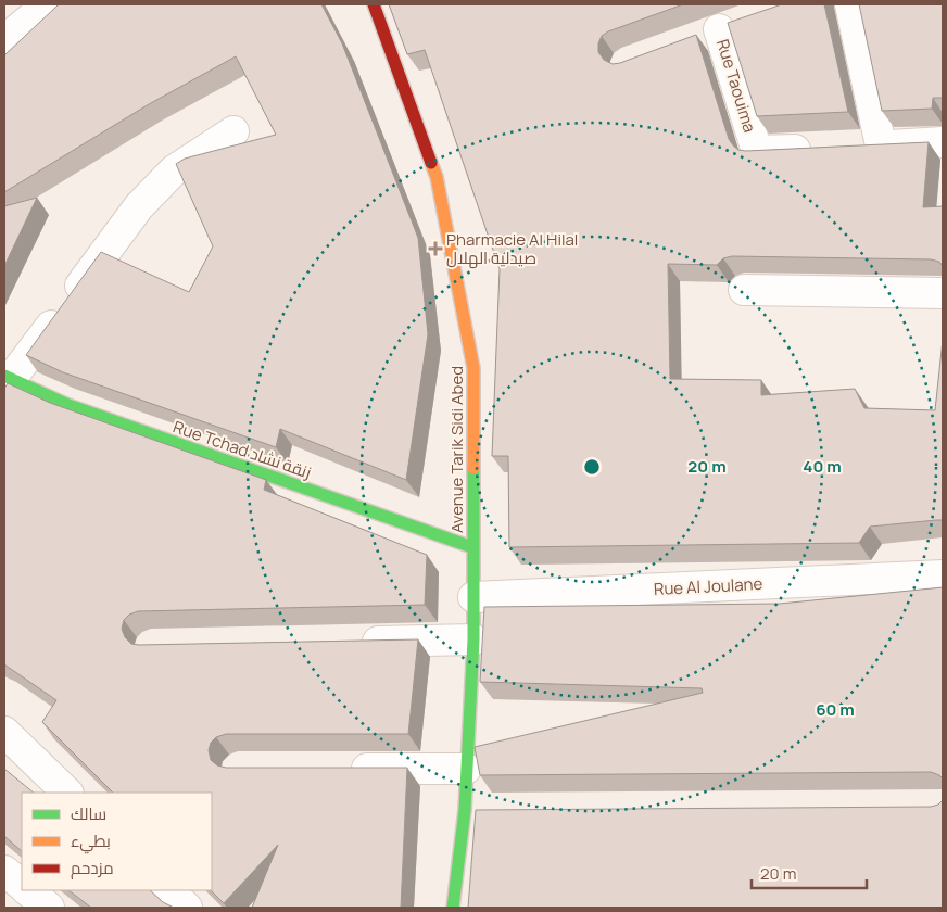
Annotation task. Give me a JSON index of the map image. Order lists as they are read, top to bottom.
{
  "streets": {
    "street": [
      "Rue Taouima",
      "Rue Tchad زنقة نشاد",
      "Avenue Tarik Sidi Abed",
      "Rue Al Joulane"
    ]
  },
  "crossings": [
    ["Rue Tchad زنقة نشاد", "Avenue Tarik Sidi Abed"],
    ["Avenue Tarik Sidi Abed", "Rue Al Joulane"]
  ],
  "places": {
    "health": ["Pharmacie Al Hilal صيدلية الهلال"]
  },
  "legend": ["سالك", "بطيء", "مزدحم"],
  "scale_bar": "20 m",
  "rings": ["20 m", "40 m", "60 m"]
}
